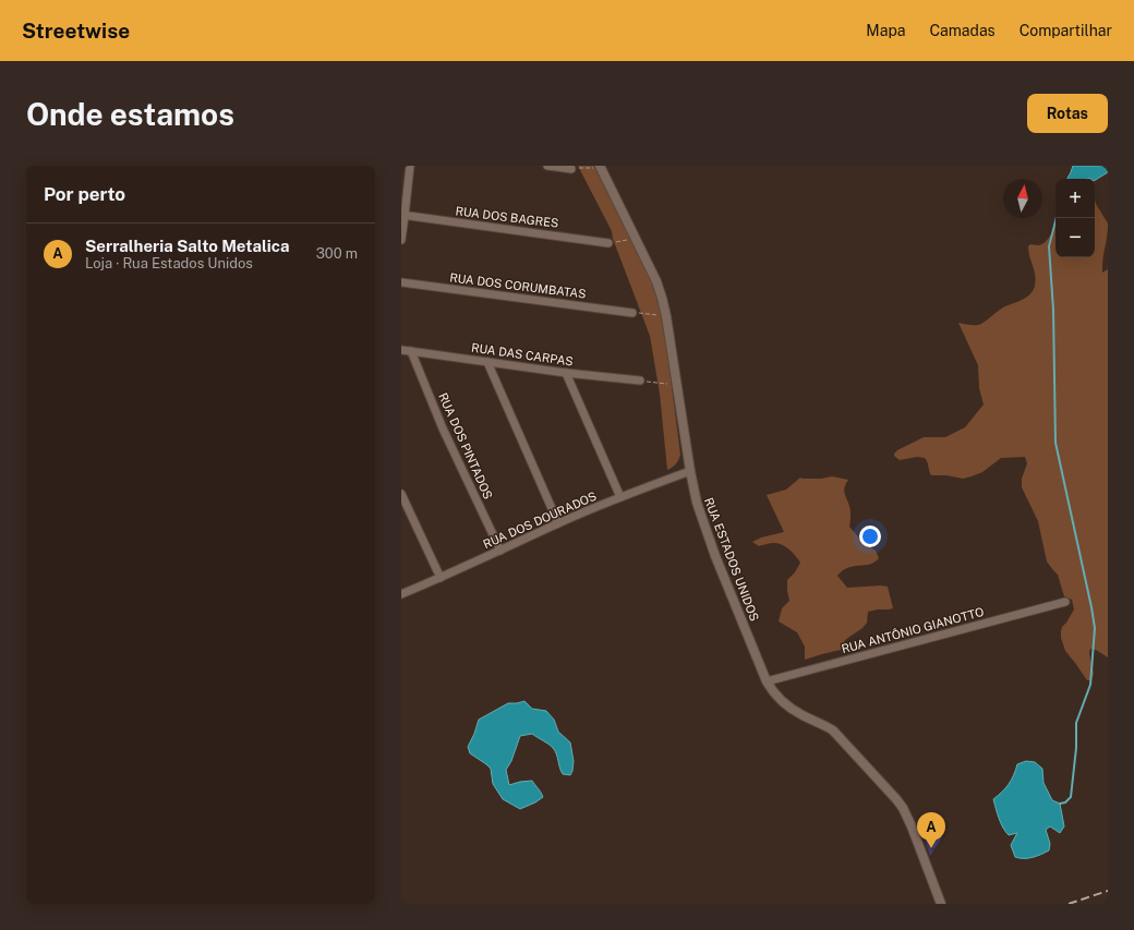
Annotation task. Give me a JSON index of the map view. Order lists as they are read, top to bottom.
{
  "streets": {
    "street": [
      "RUA DOS BAGRES",
      "RUA DOS CORUMBATAS",
      "RUA DAS CARPAS",
      "RUA DOS PINTADOS",
      "RUA DOS DOURADOS",
      "RUA ESTADOS UNIDOS",
      "RUA ANTÔNIO GIANOTTO"
    ]
  },
  "crossings": [
    ["RUA DAS CARPAS", "RUA DOS PINTADOS"],
    ["RUA DOS PINTADOS", "RUA DOS DOURADOS"],
    ["RUA DOS DOURADOS", "RUA ESTADOS UNIDOS"],
    ["RUA ESTADOS UNIDOS", "RUA ANTÔNIO GIANOTTO"]
  ],
  "north": "top",
  "page": {
    "header": "Streetwise",
    "nav": ["Mapa", "Camadas", "Compartilhar"],
    "buttons": "Rotas",
    "title": "Onde estamos",
    "heading": "Por perto",
    "map_buttons": ["+", "−"],
    "list": [
      {
        "mark": "A",
        "name": "Serralheria Salto Metalica",
        "note": "Loja · Rua Estados Unidos",
        "value": "300 m"
      }
    ],
    "pins": "A"
  }
}
